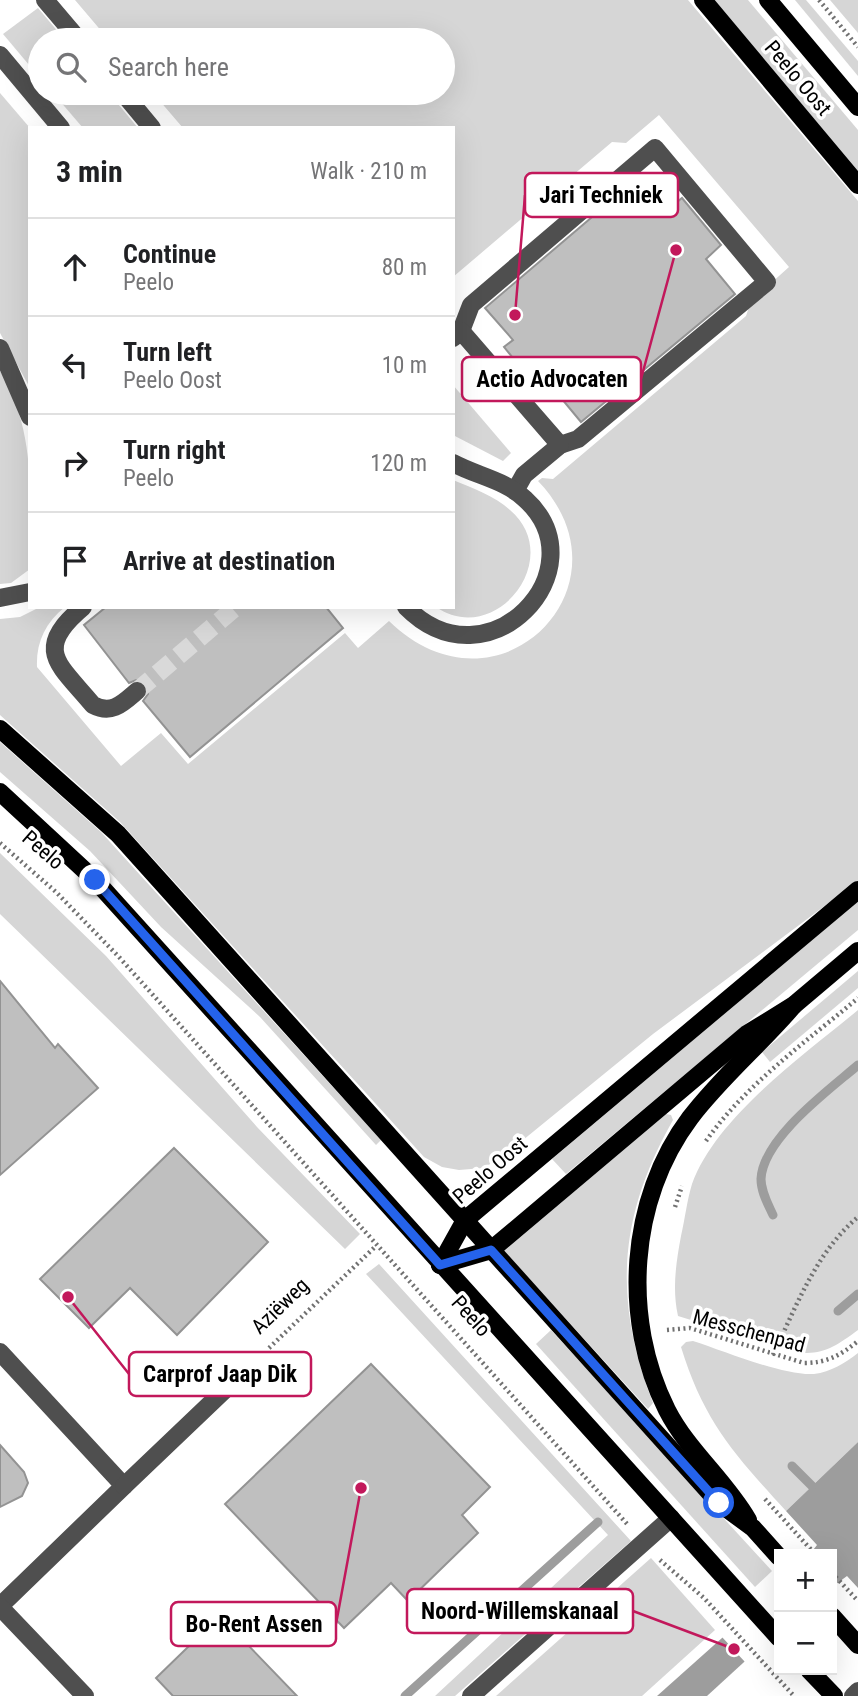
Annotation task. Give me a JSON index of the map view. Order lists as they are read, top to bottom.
{
  "streets": {
    "main road": ["Peelo Oost", "Peelo"],
    "street": ["Aziëweg"],
    "path": ["Messchenpad"]
  },
  "crossings": [
    ["Peelo Oost", "Peelo"],
    ["Peelo", "Aziëweg"]
  ],
  "places": [
    "Actio Advocaten",
    "Jari Techniek",
    "Carprof Jaap Dik",
    "Bo-Rent Assen",
    "Noord-Willemskanaal"
  ],
  "page": {
    "search": "Search here",
    "heading": ["3 min", "Walk · 210 m"],
    "list": [
      ["Continue", "Peelo", "80 m"],
      ["Turn left", "Peelo Oost", "10 m"],
      ["Turn right", "Peelo", "120 m"],
      "Arrive at destination"
    ],
    "map_buttons": ["+", "−"]
  }
}
